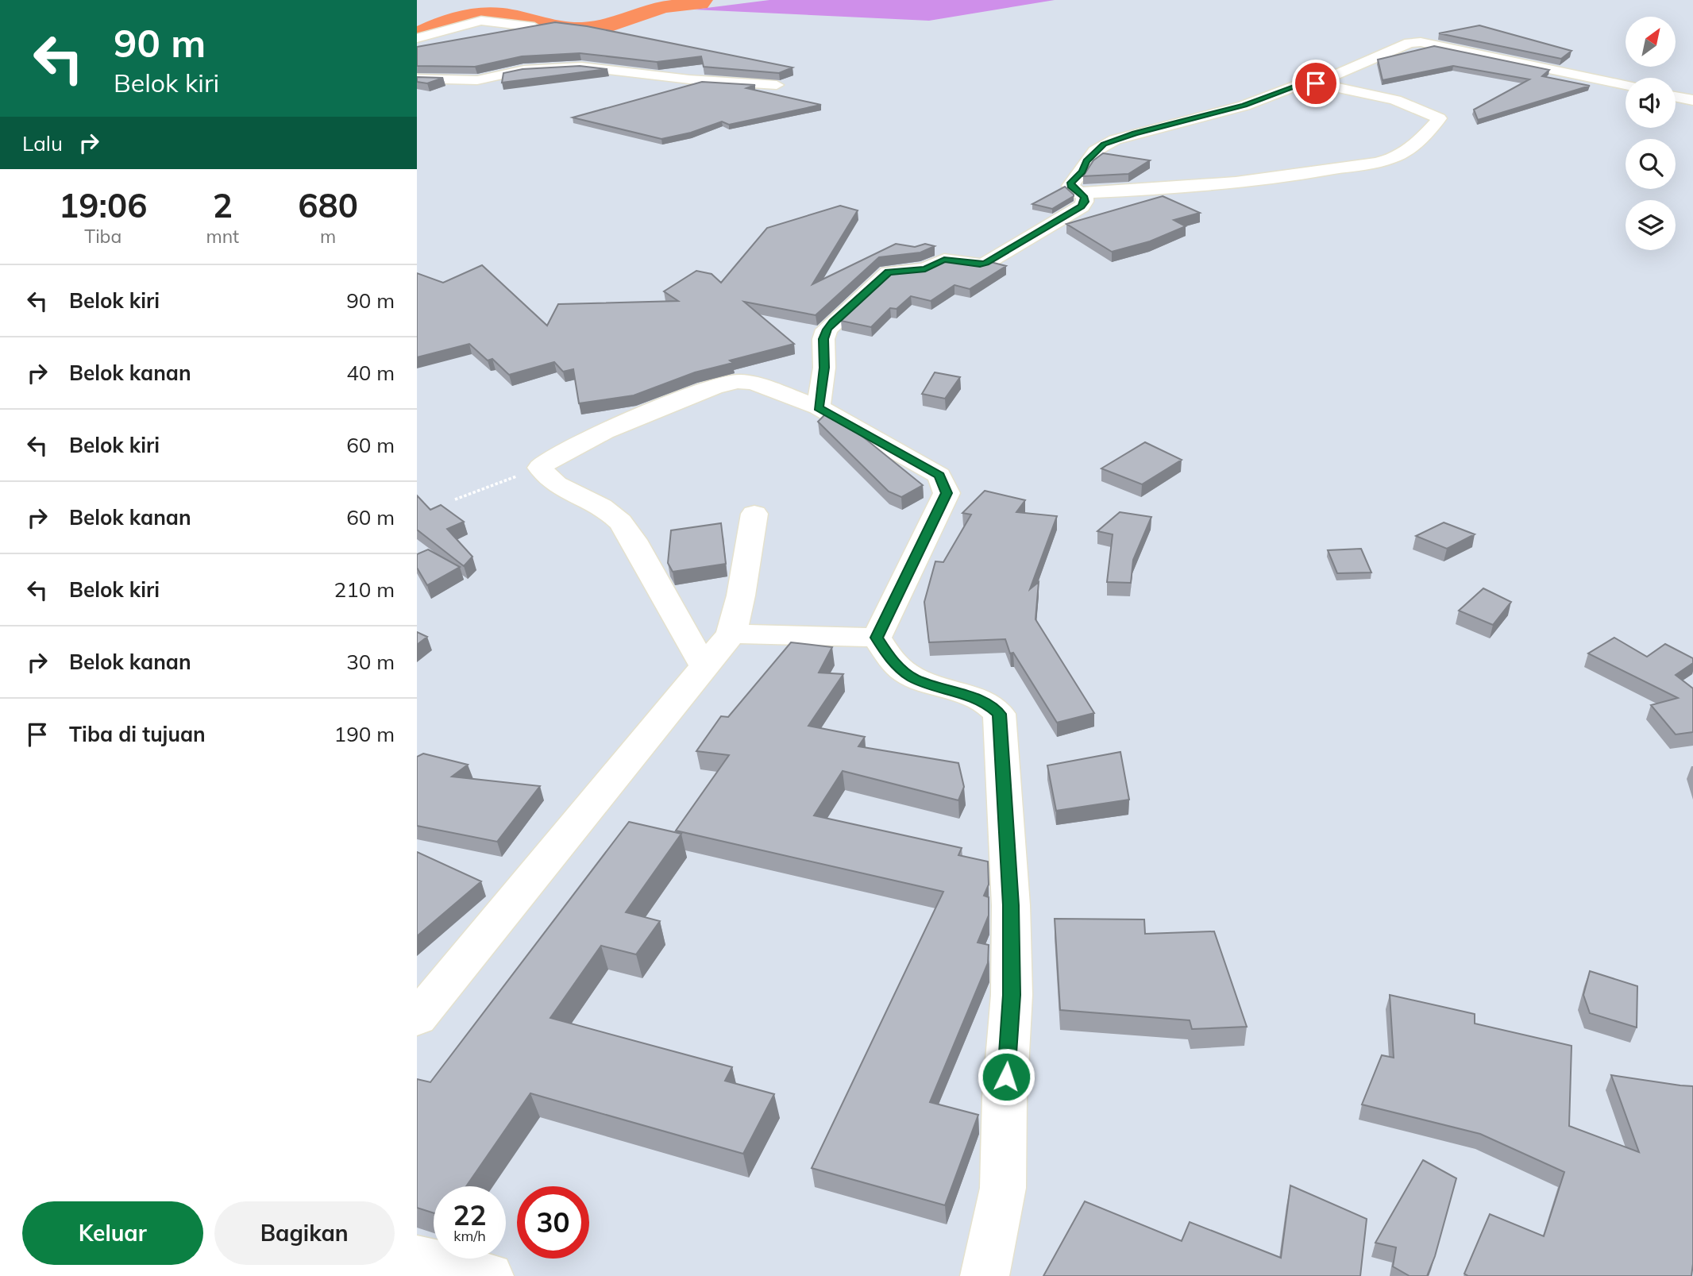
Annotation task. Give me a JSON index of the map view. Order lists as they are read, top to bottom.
{
  "north": "top right",
  "page": {
    "turn": ["90 m", "Belok kiri"],
    "then": "Lalu",
    "eta": [
      "19:06",
      "Tiba",
      "2",
      "mnt",
      "680",
      "m"
    ],
    "list": [
      {
        "name": "Belok kiri",
        "value": "90 m"
      },
      {
        "name": "Belok kanan",
        "value": "40 m"
      },
      {
        "name": "Belok kiri",
        "value": "60 m"
      },
      {
        "name": "Belok kanan",
        "value": "60 m"
      },
      {
        "name": "Belok kiri",
        "value": "210 m"
      },
      {
        "name": "Belok kanan",
        "value": "30 m"
      },
      {
        "name": "Tiba di tujuan",
        "value": "190 m"
      }
    ],
    "speed": "22 km/h",
    "limit": "30",
    "buttons": ["Keluar", "Bagikan"]
  }
}
